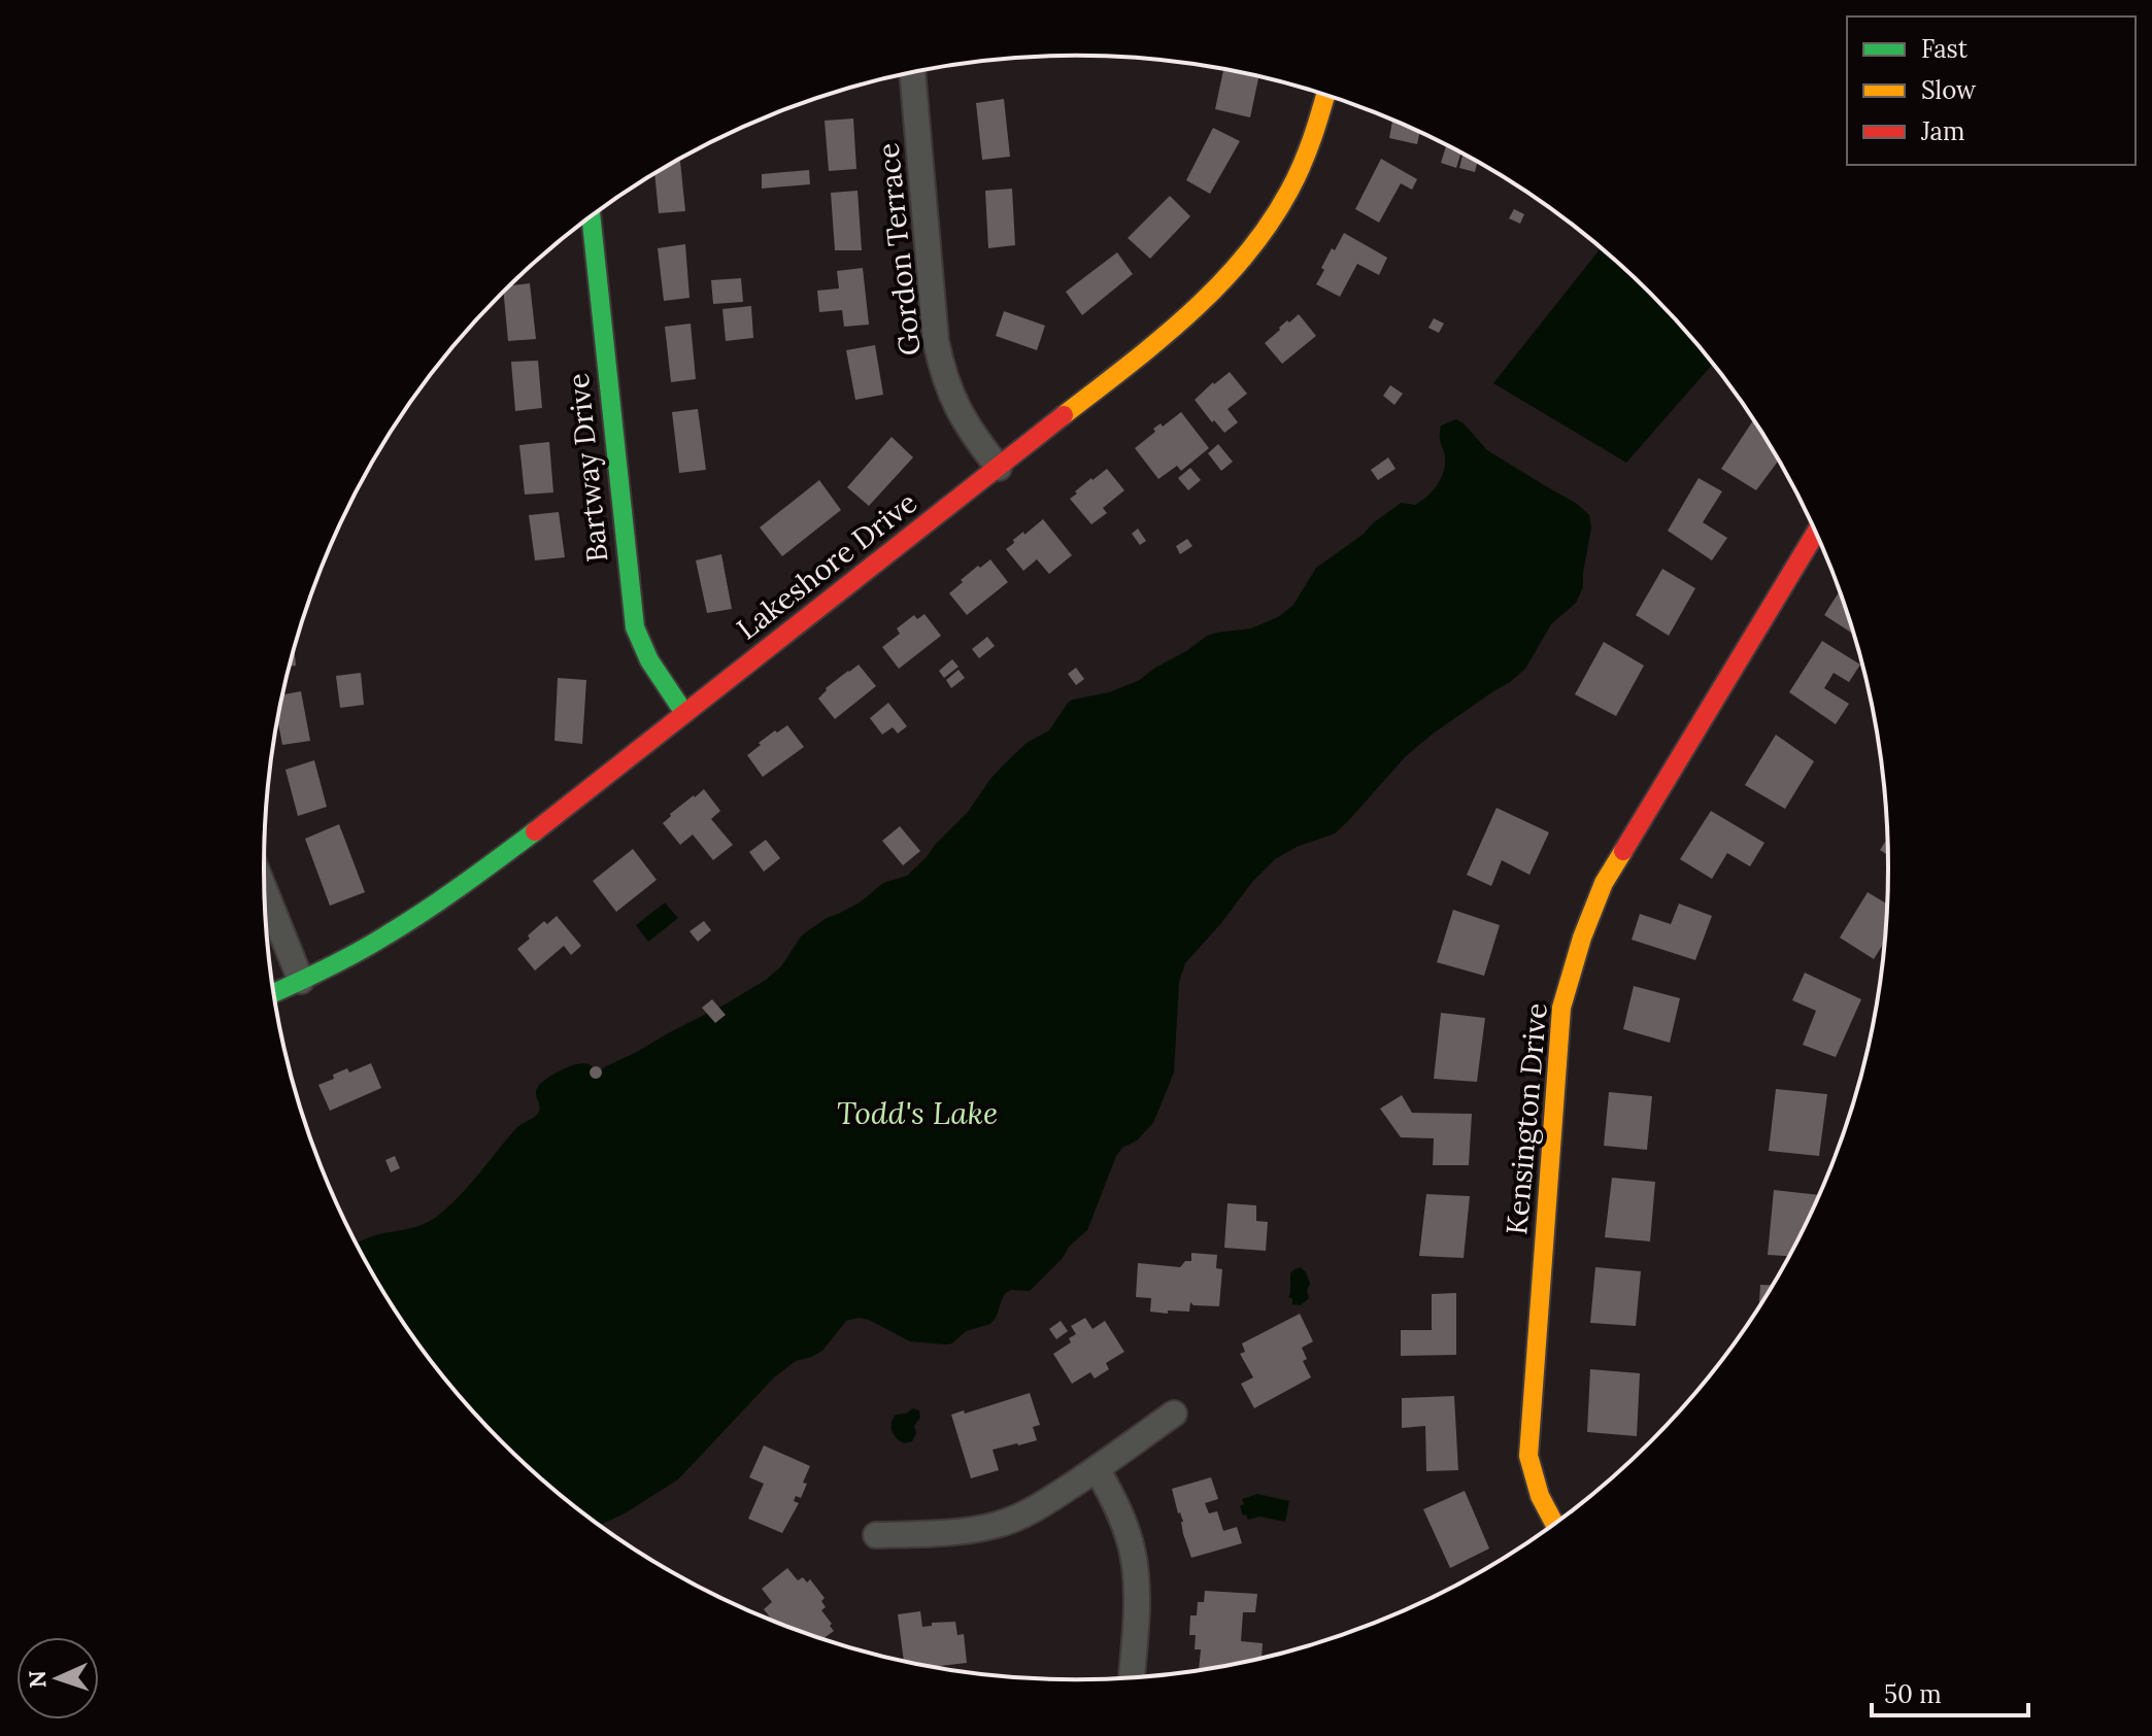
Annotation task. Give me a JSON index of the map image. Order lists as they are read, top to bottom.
{
  "streets": {
    "street": [
      "Gordon Terrace",
      "Bartway Drive",
      "Lakeshore Drive",
      "Kensington Drive"
    ]
  },
  "crossings": [
    ["Gordon Terrace", "Lakeshore Drive"],
    ["Bartway Drive", "Lakeshore Drive"]
  ],
  "water": ["Todd's Lake"],
  "legend": ["Fast", "Slow", "Jam"],
  "scale_bar": "50 m",
  "north": "left"
}
